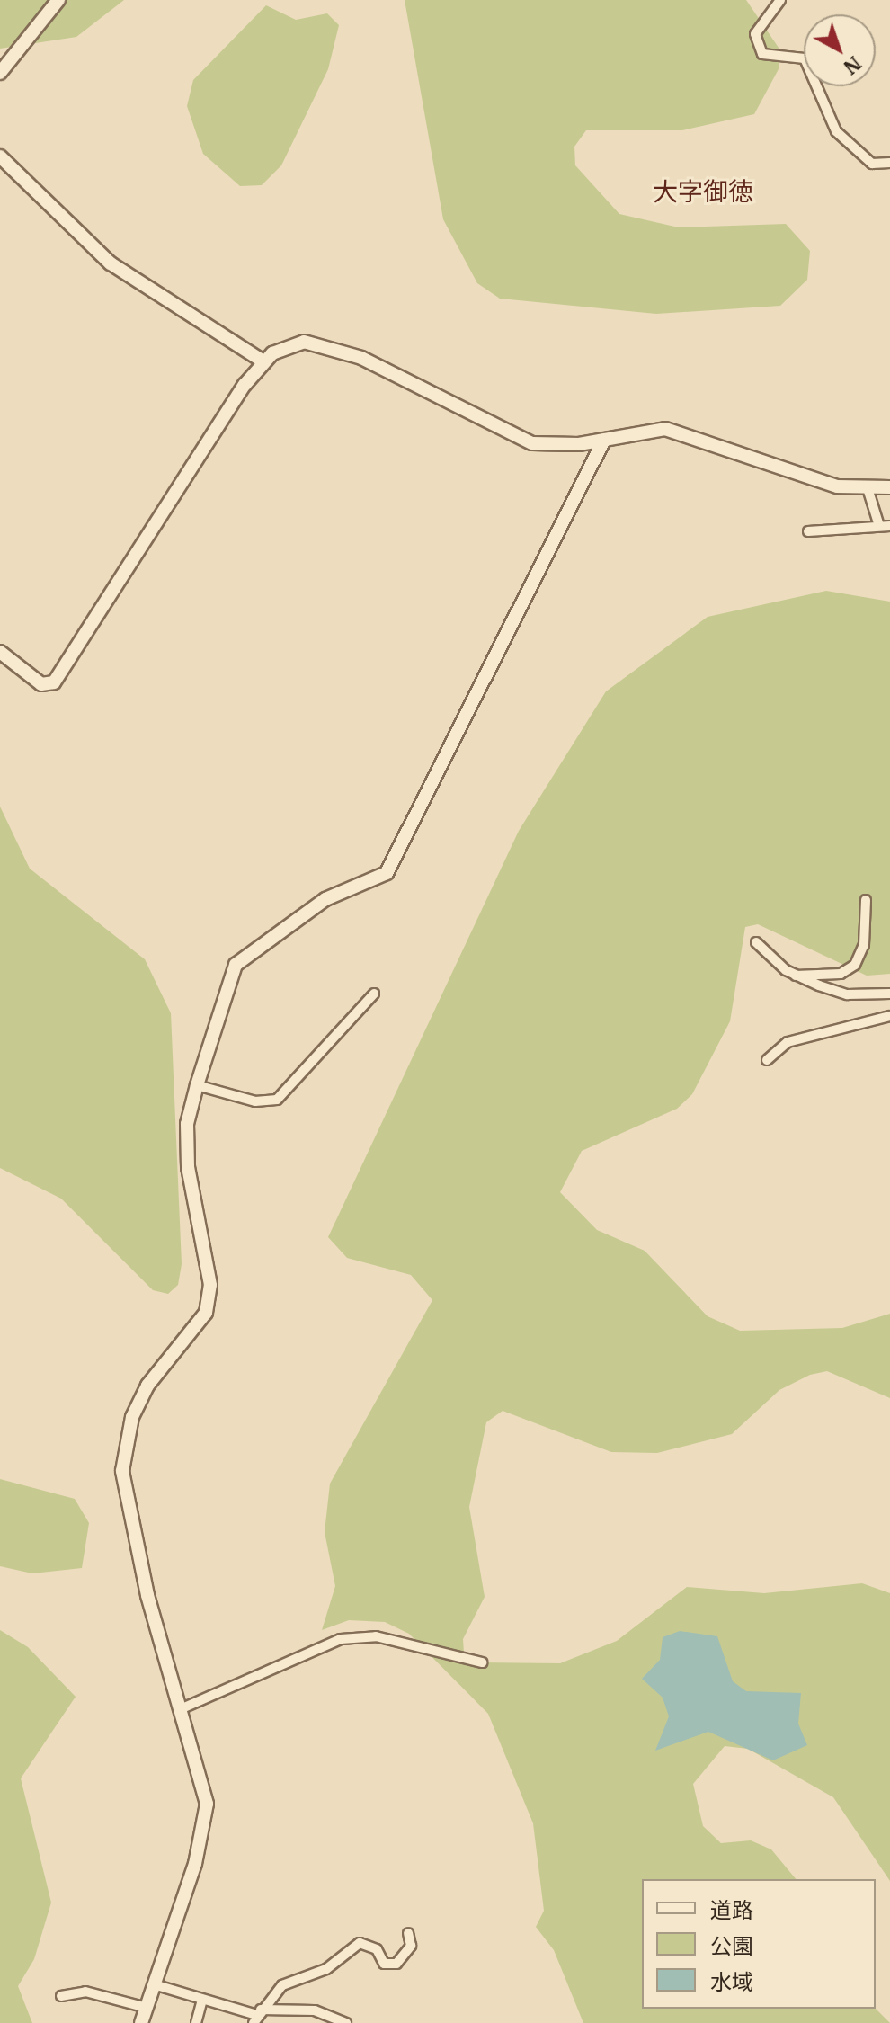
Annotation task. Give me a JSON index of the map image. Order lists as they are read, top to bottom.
{
  "districts": ["大字御徳"],
  "legend": ["道路", "公園", "水域"],
  "north": "bottom right"
}
